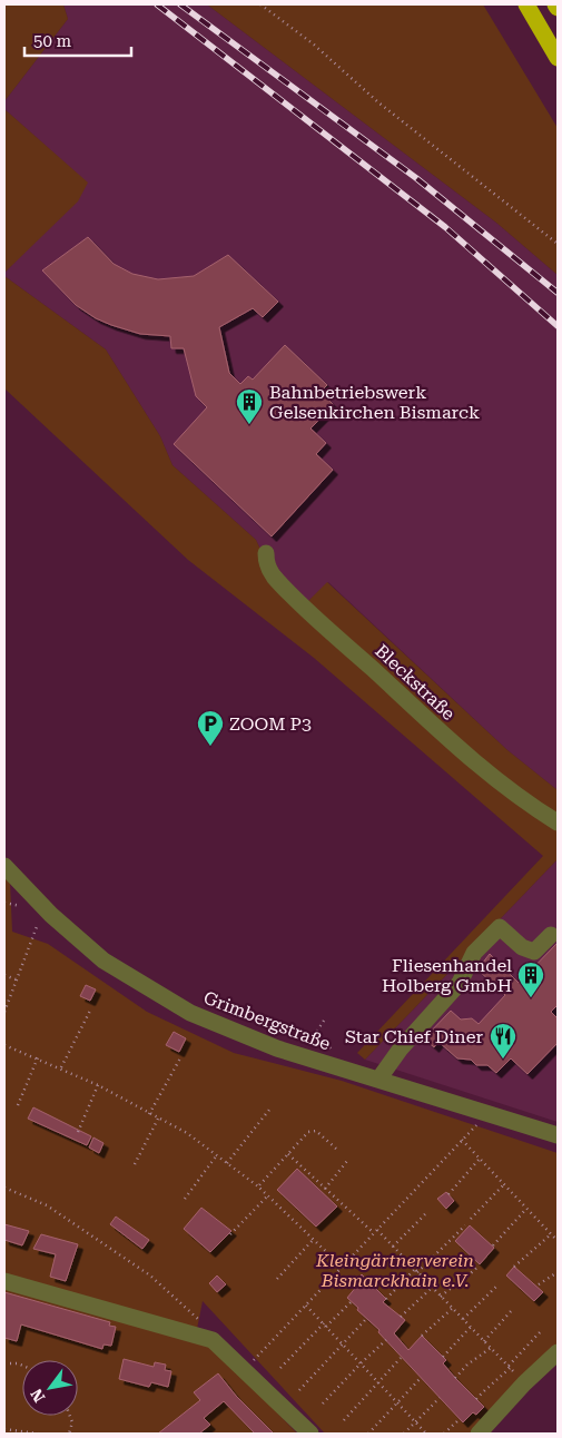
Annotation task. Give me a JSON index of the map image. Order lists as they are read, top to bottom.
{
  "streets": {
    "street": ["Bleckstraße", "Grimbergstraße"]
  },
  "parks": ["Kleingärtnerverein Bismarckhain e.V."],
  "places": {
    "building": ["Bahnbetriebswerk Gelsenkirchen Bismarck", "Fliesenhandel Holberg GmbH"],
    "parking": ["ZOOM P3"],
    "restaurant": ["Star Chief Diner"]
  },
  "scale_bar": "50 m",
  "north": "bottom left"
}
